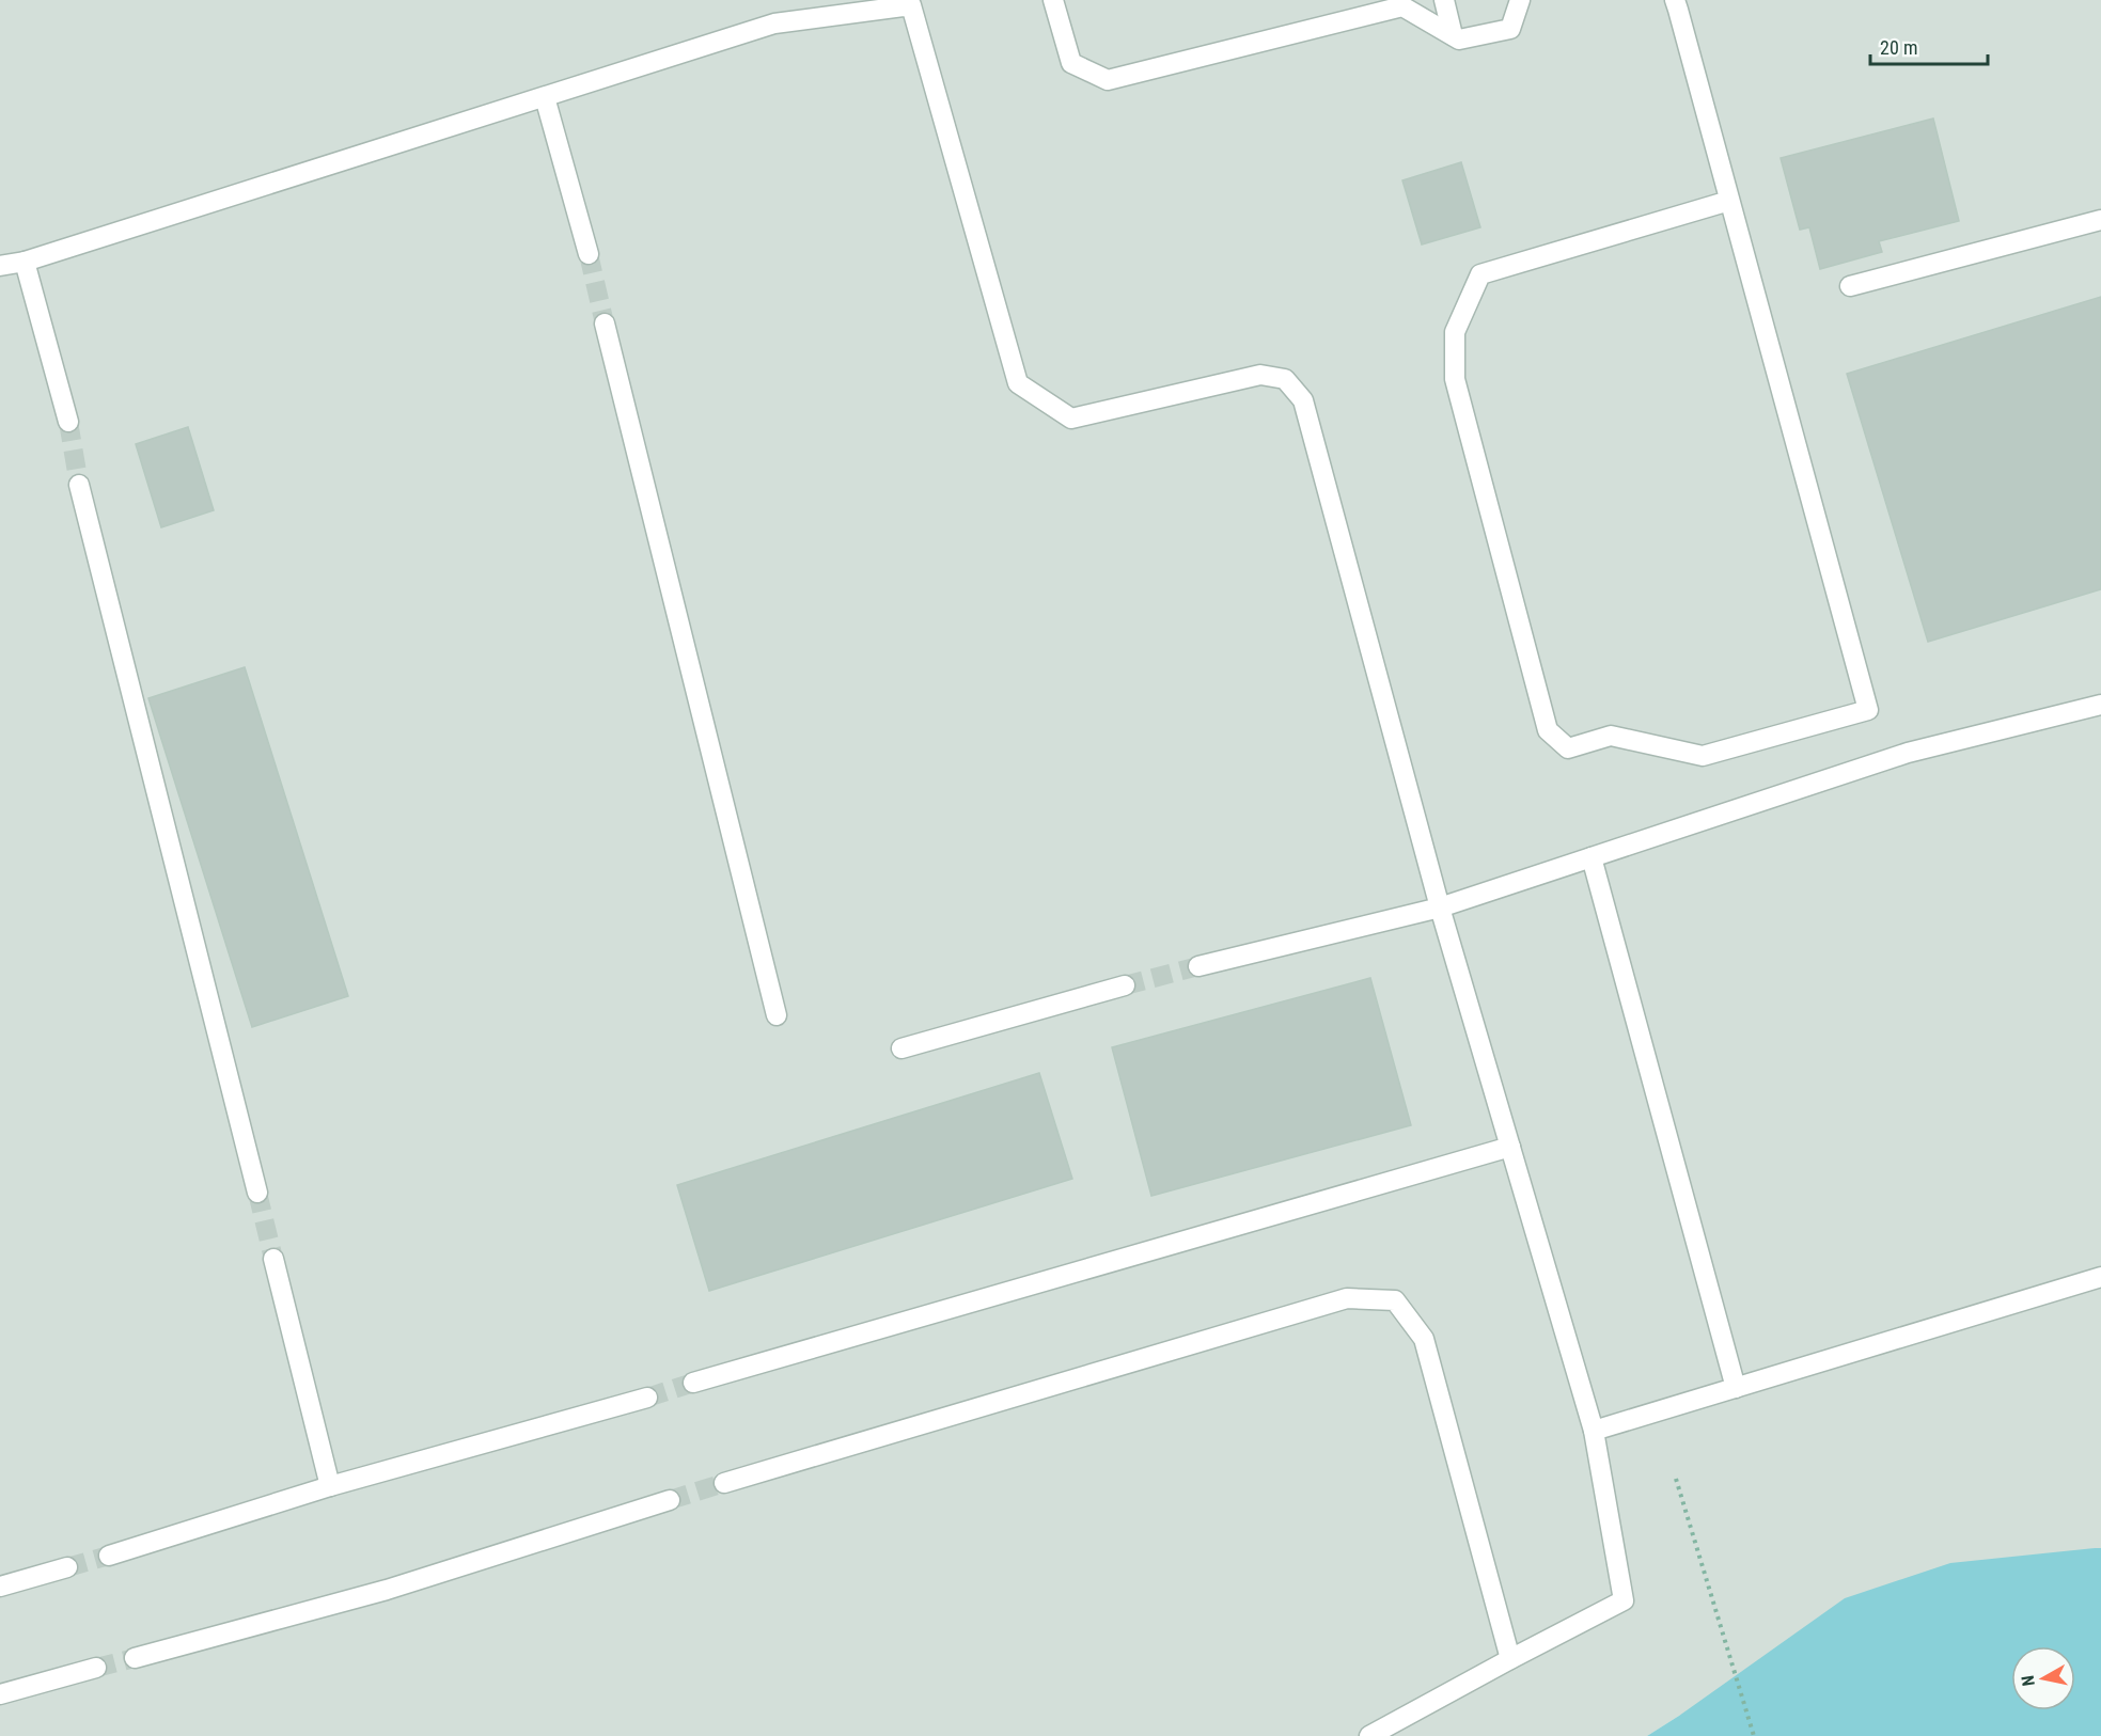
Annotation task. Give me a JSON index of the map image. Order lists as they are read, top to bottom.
{
  "scale_bar": "20 m",
  "north": "left"
}
